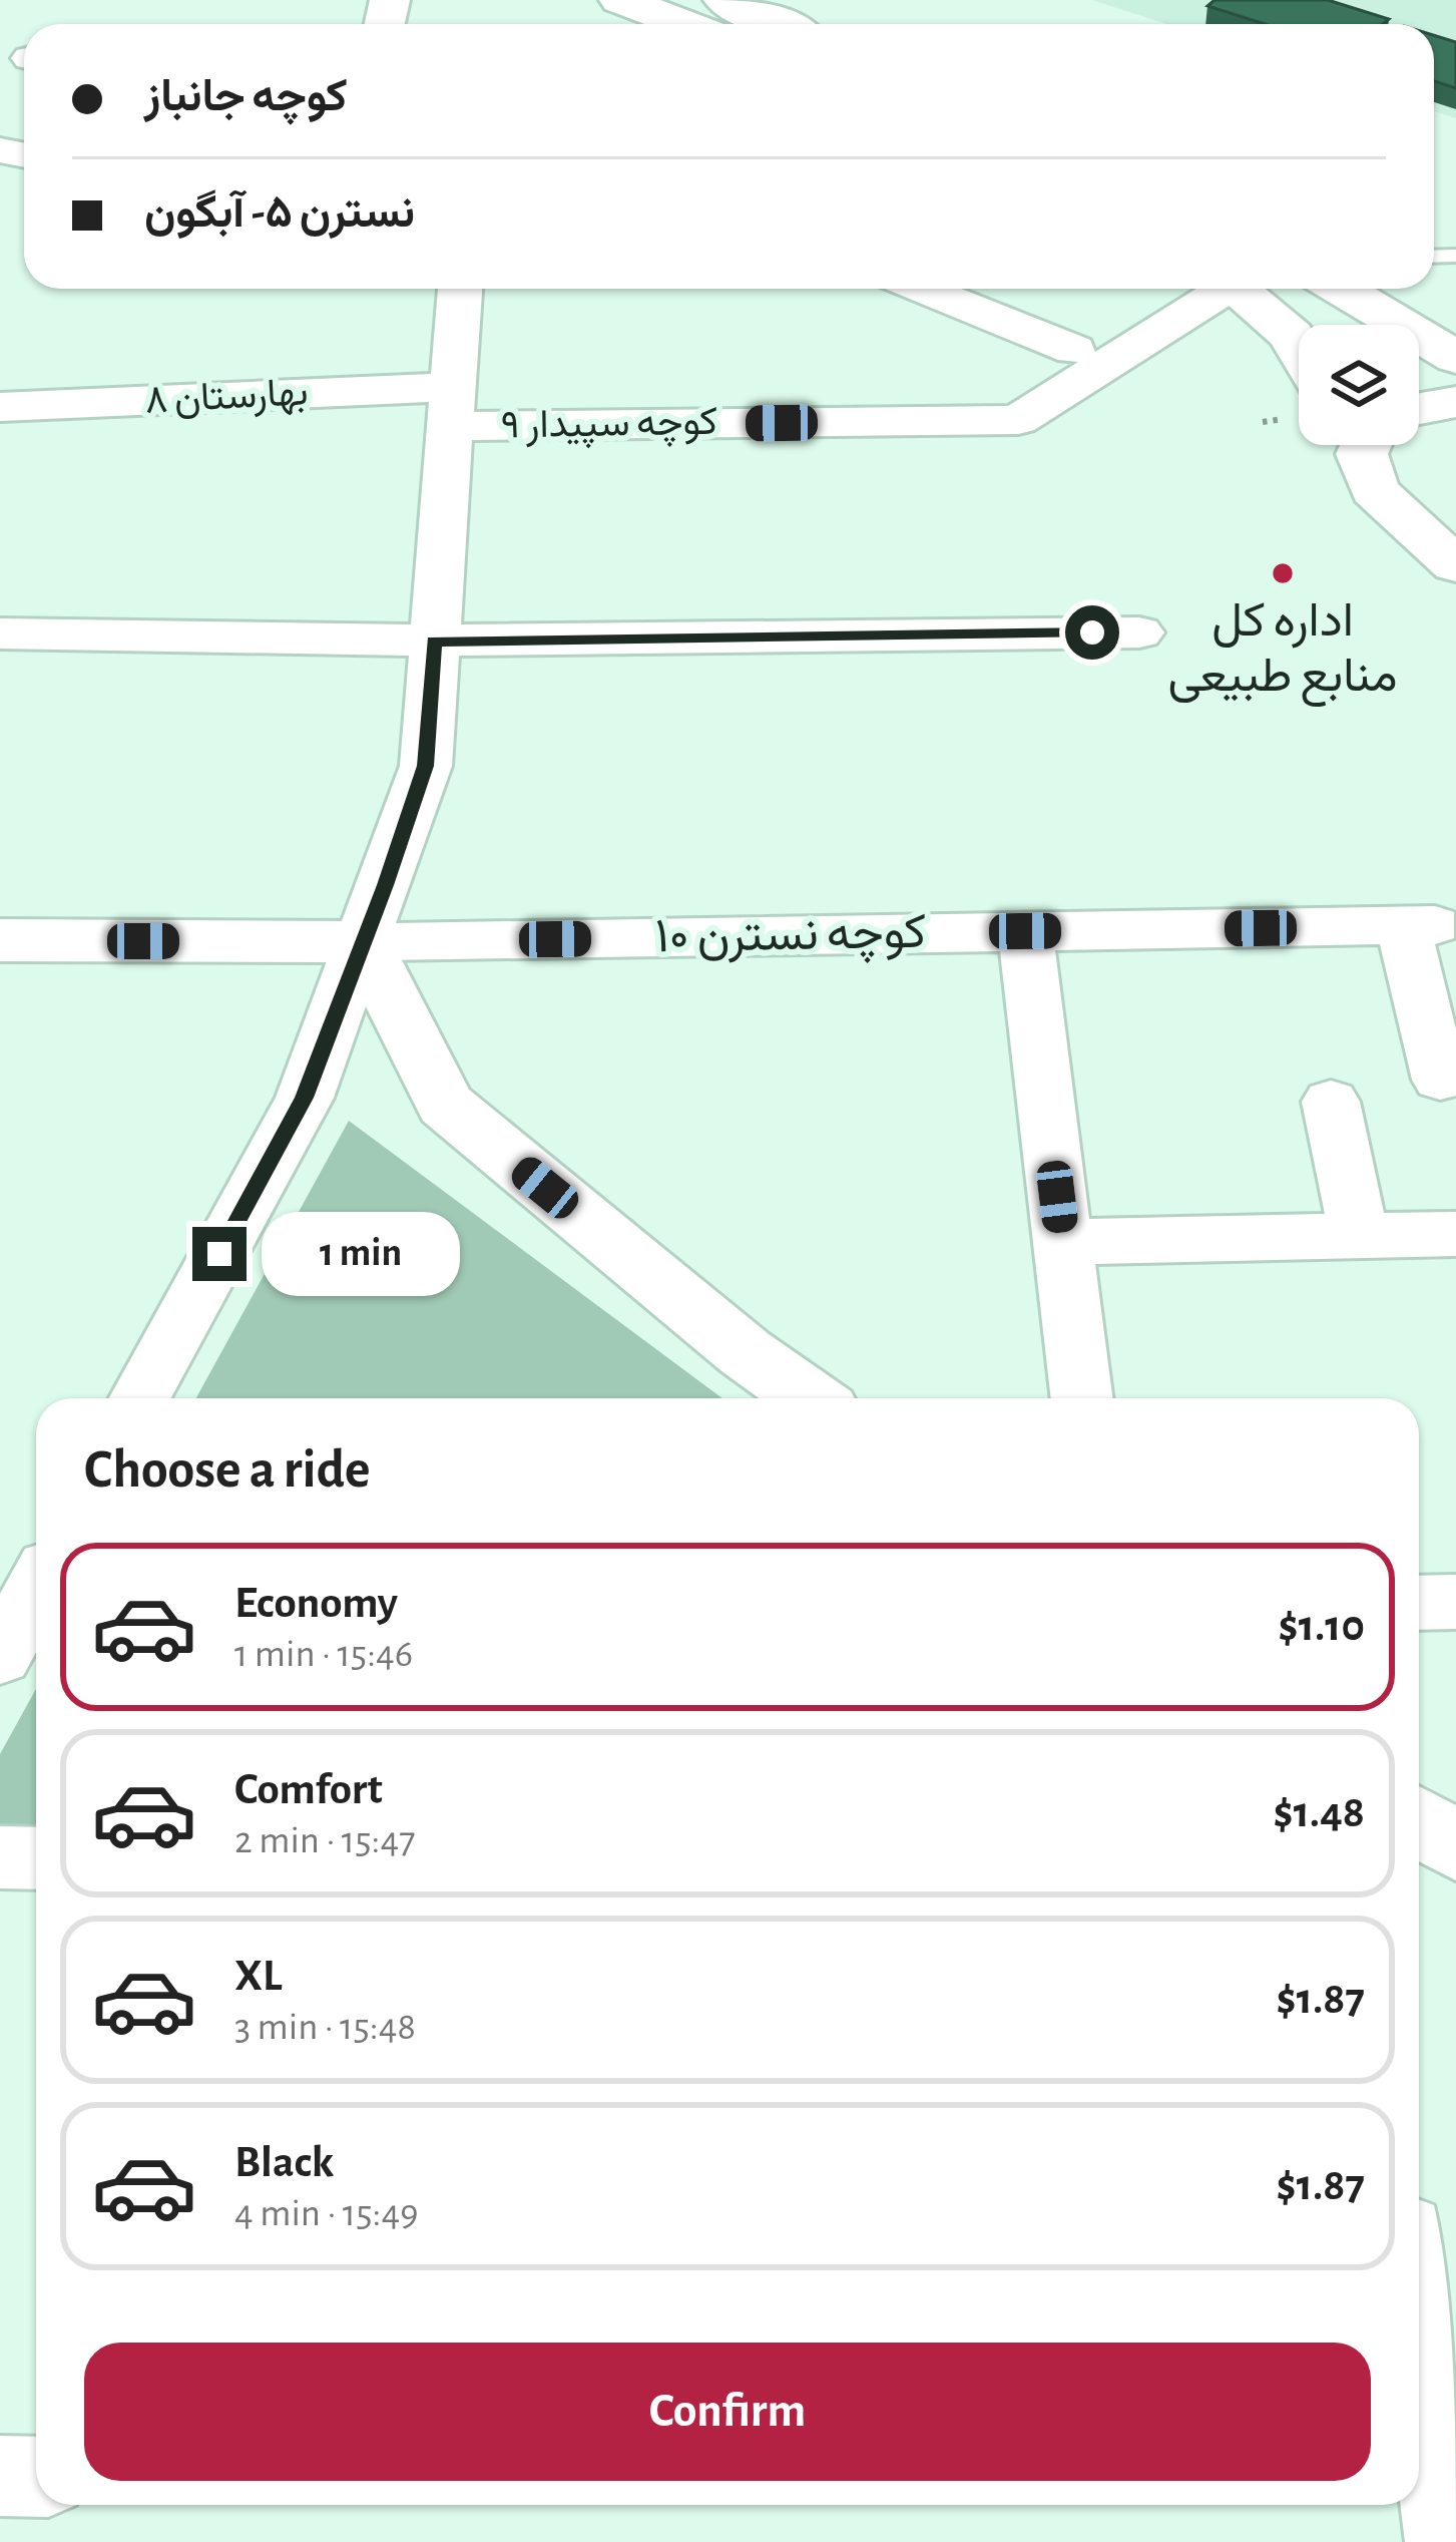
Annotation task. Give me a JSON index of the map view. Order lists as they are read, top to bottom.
{
  "streets": {
    "street": ["بهارستان ۸", "کوچه سپیدار ۹", "کوچه نسترن ۱۰"]
  },
  "crossings": [
    ["بهارستان ۸", "کوچه سپیدار ۹"]
  ],
  "places": ["اداره کل منابع طبیعی"],
  "page": {
    "banner": ["کوچه جانباز", "نسترن ۵- آبگون"],
    "bubble": "1 min",
    "heading": "Choose a ride",
    "list": [
      {
        "name": "Economy",
        "note": "1 min · 15:46",
        "value": "$1.10"
      },
      {
        "name": "Comfort",
        "note": "2 min · 15:47",
        "value": "$1.48"
      },
      {
        "name": "XL",
        "note": "3 min · 15:48",
        "value": "$1.87"
      },
      {
        "name": "Black",
        "note": "4 min · 15:49",
        "value": "$1.87"
      }
    ],
    "buttons": "Confirm"
  }
}
